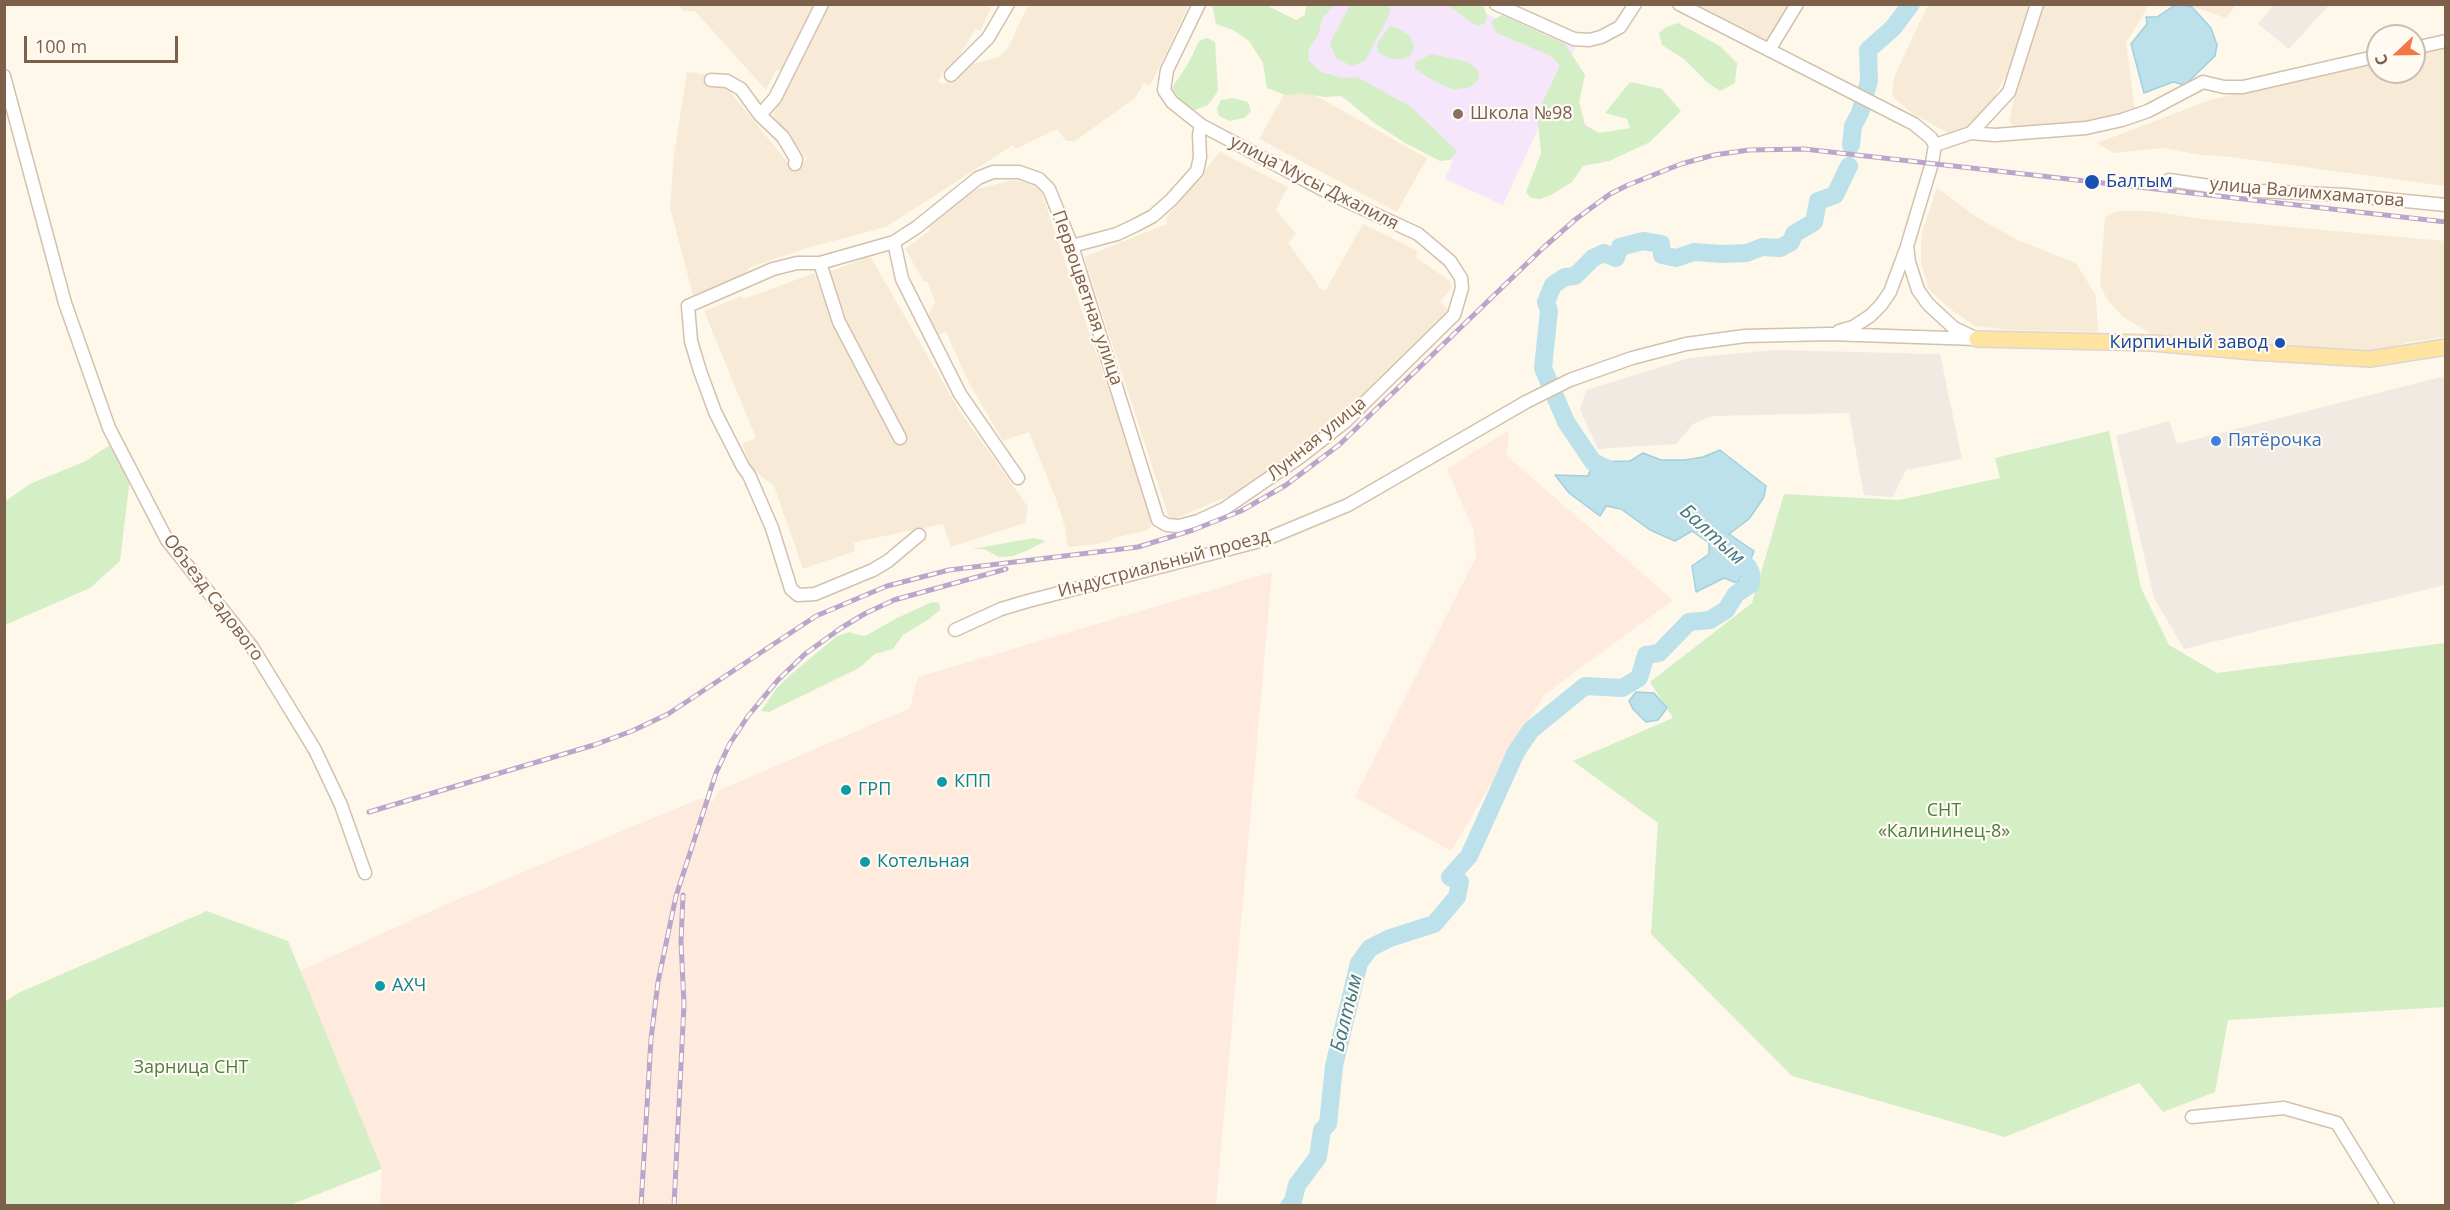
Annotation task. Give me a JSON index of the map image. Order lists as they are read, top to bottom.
{
  "streets": {
    "street": [
      "улица Мусы Джалиля",
      "улица Валимхаматова",
      "Первоцветная улица",
      "Лунная улица",
      "Индустриальный проезд",
      "Объезд Садового"
    ]
  },
  "crossings": [
    ["улица Мусы Джалиля", "Лунная улица"],
    ["Первоцветная улица", "Лунная улица"]
  ],
  "water": ["Балтым"],
  "parks": ["СНТ «Калининец-8»", "Зарница СНТ"],
  "places": [
    "Школа №98",
    "Балтым",
    "Кирпичный завод",
    "Пятёрочка",
    "КПП",
    "ГРП",
    "Котельная",
    "АХЧ"
  ],
  "scale_bar": "100 m",
  "north": "left"
}
